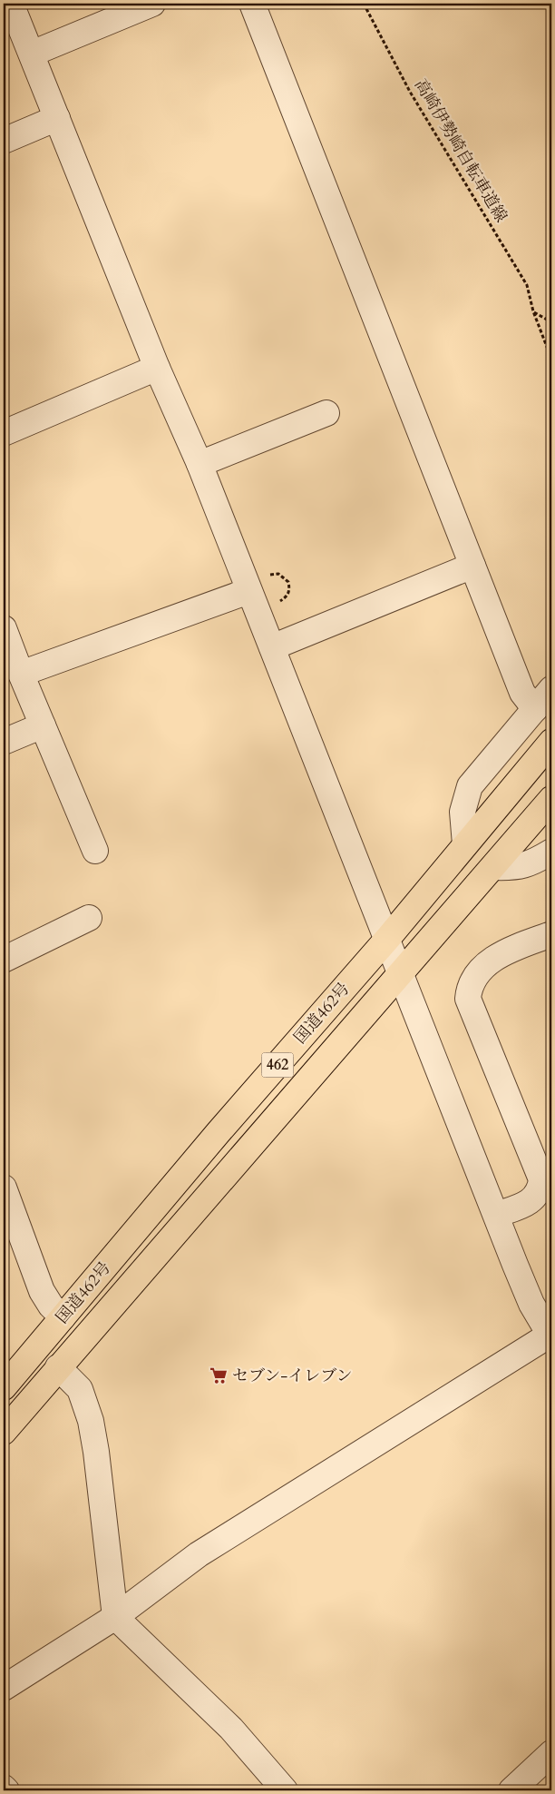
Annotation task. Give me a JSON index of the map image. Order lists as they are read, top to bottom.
{
  "streets": {
    "highway": ["国道462号", "462"],
    "path": ["高崎伊勢崎自転車道線"]
  },
  "places": {
    "supermarket": ["セブン-イレブン"]
  }
}
